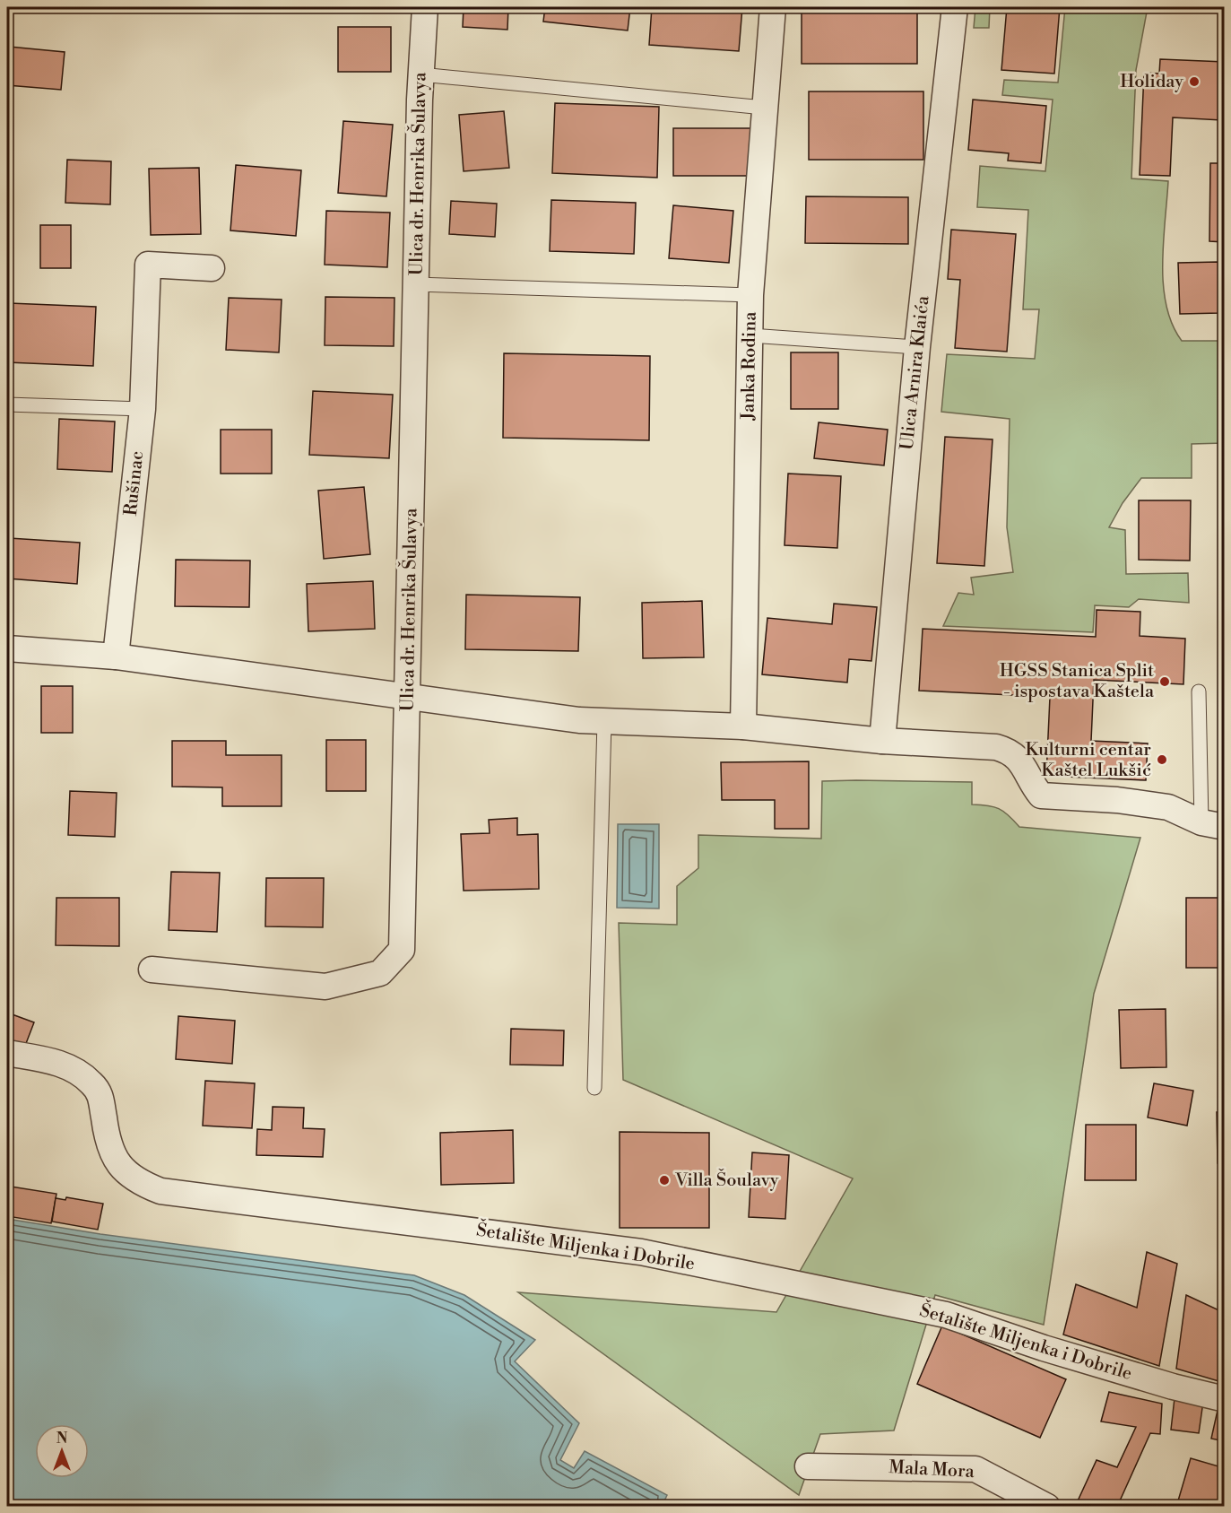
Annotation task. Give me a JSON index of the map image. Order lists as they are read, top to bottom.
{
  "streets": {
    "street": [
      "Ulica dr. Henrika Šulavya",
      "Janka Rodina",
      "Ulica Arnira Klaića",
      "Rušinac",
      "Šetalište Miljenka i Dobrile",
      "Mala Mora"
    ]
  },
  "places": [
    "Holiday",
    "HGSS Stanica Split - ispostava Kaštela",
    "Kulturni centar Kaštel Lukšić",
    "Villa Šoulavy"
  ],
  "north": "top"
}
